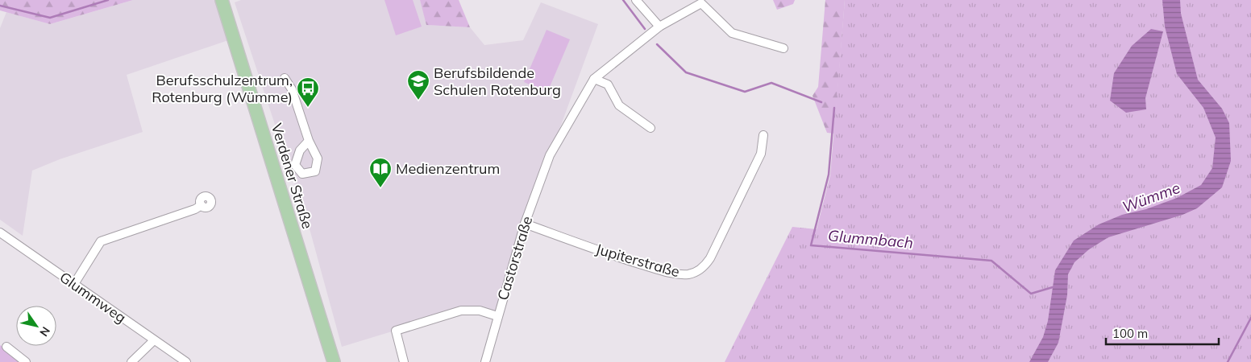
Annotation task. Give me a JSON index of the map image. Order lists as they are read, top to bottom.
{
  "streets": {
    "main road": ["Verdener Straße"],
    "street": ["Castorstraße", "Jupiterstraße", "Glummweg"]
  },
  "crossings": [
    ["Castorstraße", "Jupiterstraße"]
  ],
  "water": ["Wümme", "Glummbach"],
  "places": {
    "school or university": ["Berufsbildende Schulen Rotenburg"],
    "bus stop": ["Berufsschulzentrum, Rotenburg (Wümme)"],
    "library": ["Medienzentrum"]
  },
  "scale_bar": "100 m",
  "north": "bottom right"
}
